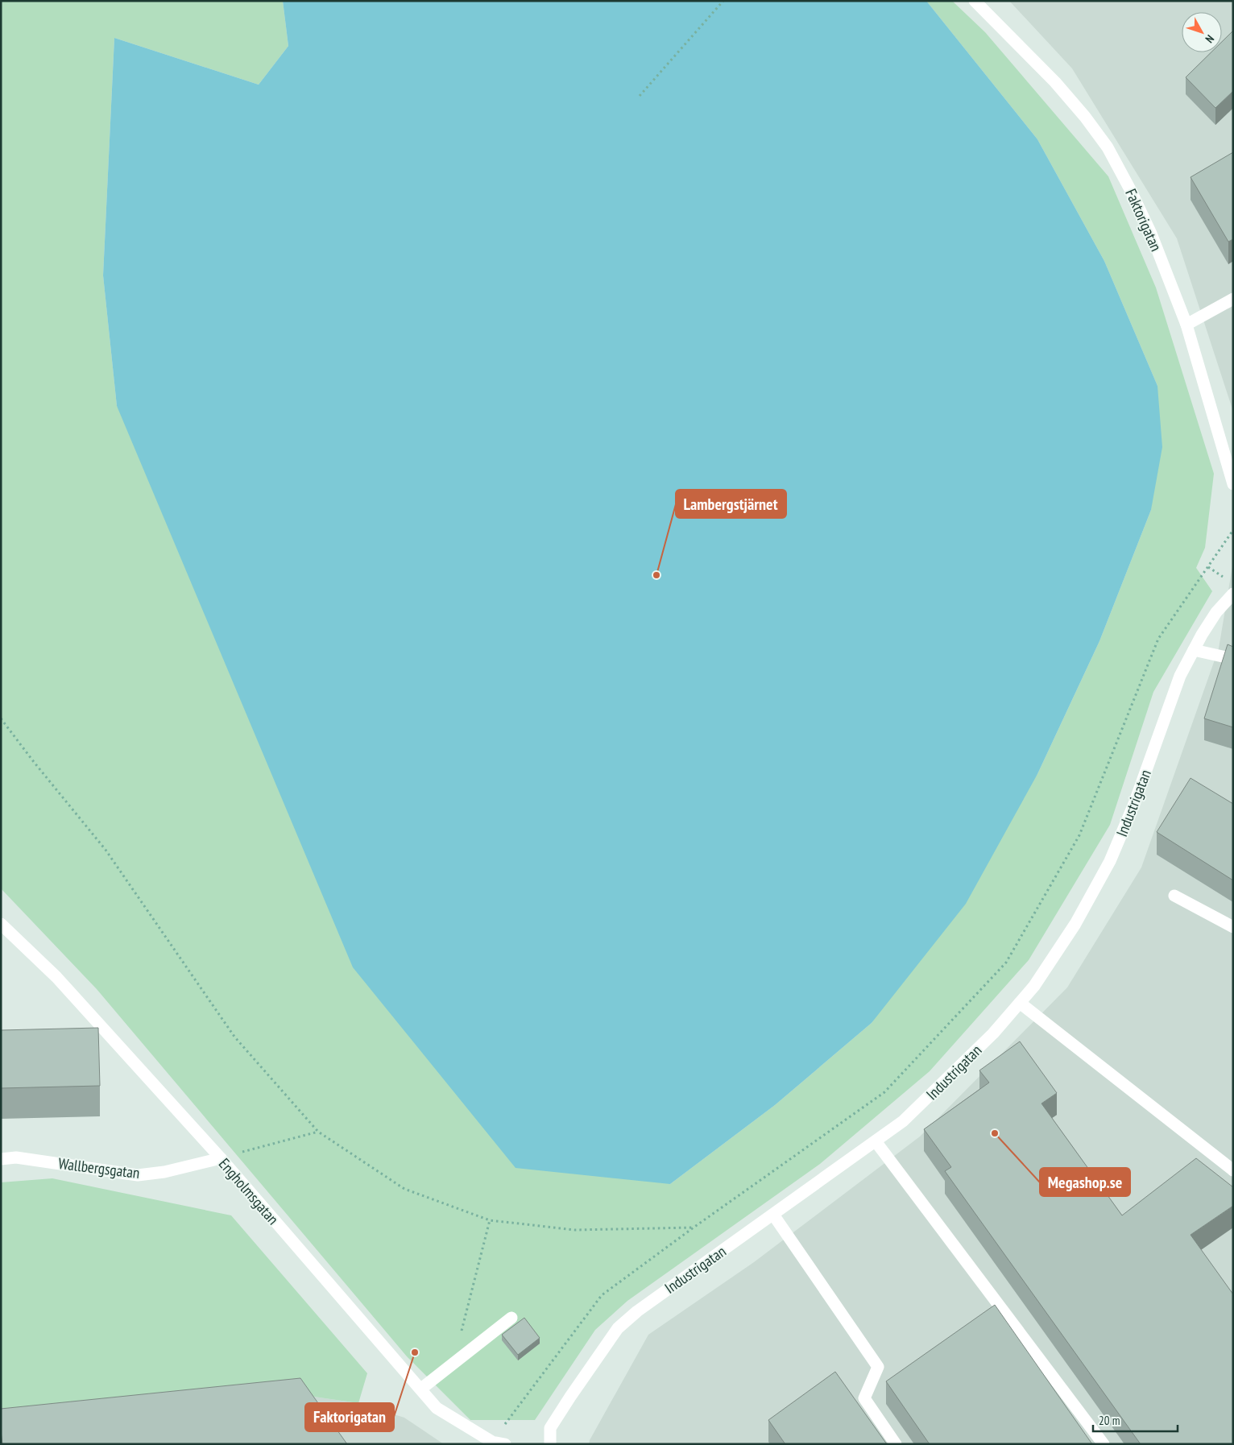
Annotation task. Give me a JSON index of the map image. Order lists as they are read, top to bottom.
{
  "streets": {
    "street": [
      "Faktorigatan",
      "Industrigatan",
      "Wallbergsgatan",
      "Engholmsgatan"
    ]
  },
  "crossings": [
    ["Wallbergsgatan", "Engholmsgatan"]
  ],
  "places": ["Lambergstjärnet", "Megashop.se", "Faktorigatan"],
  "scale_bar": "20 m",
  "north": "bottom right"
}
